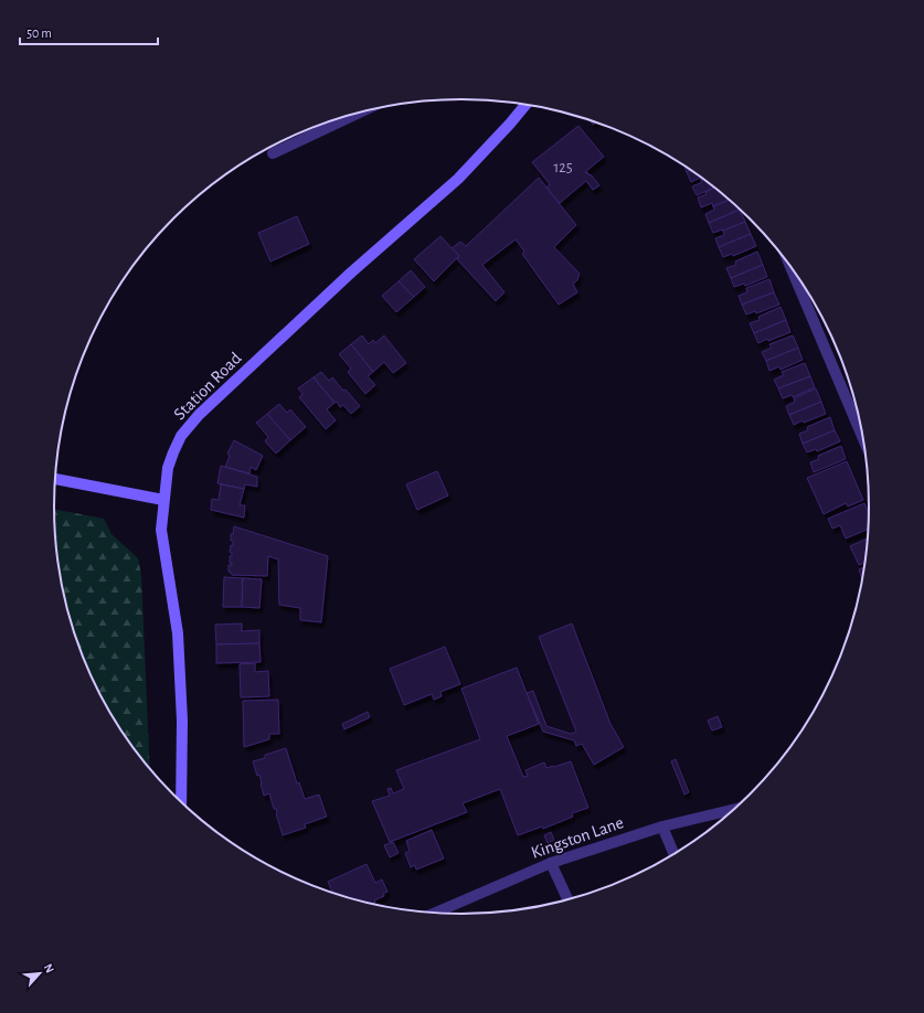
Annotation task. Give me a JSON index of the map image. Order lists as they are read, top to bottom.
{
  "streets": {
    "street": ["Station Road", "Kingston Lane"]
  },
  "house_numbers": ["125"],
  "scale_bar": "50 m",
  "north": "top right"
}
